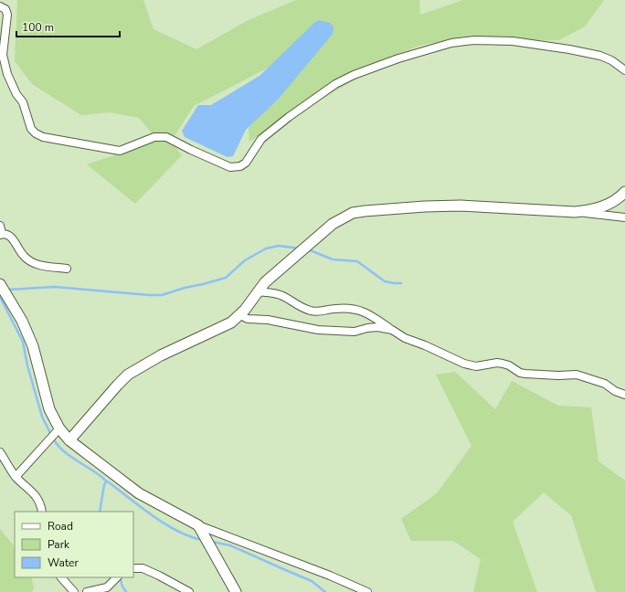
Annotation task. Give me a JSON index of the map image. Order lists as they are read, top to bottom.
{
  "legend": ["Road", "Park", "Water"],
  "scale_bar": "100 m"
}
